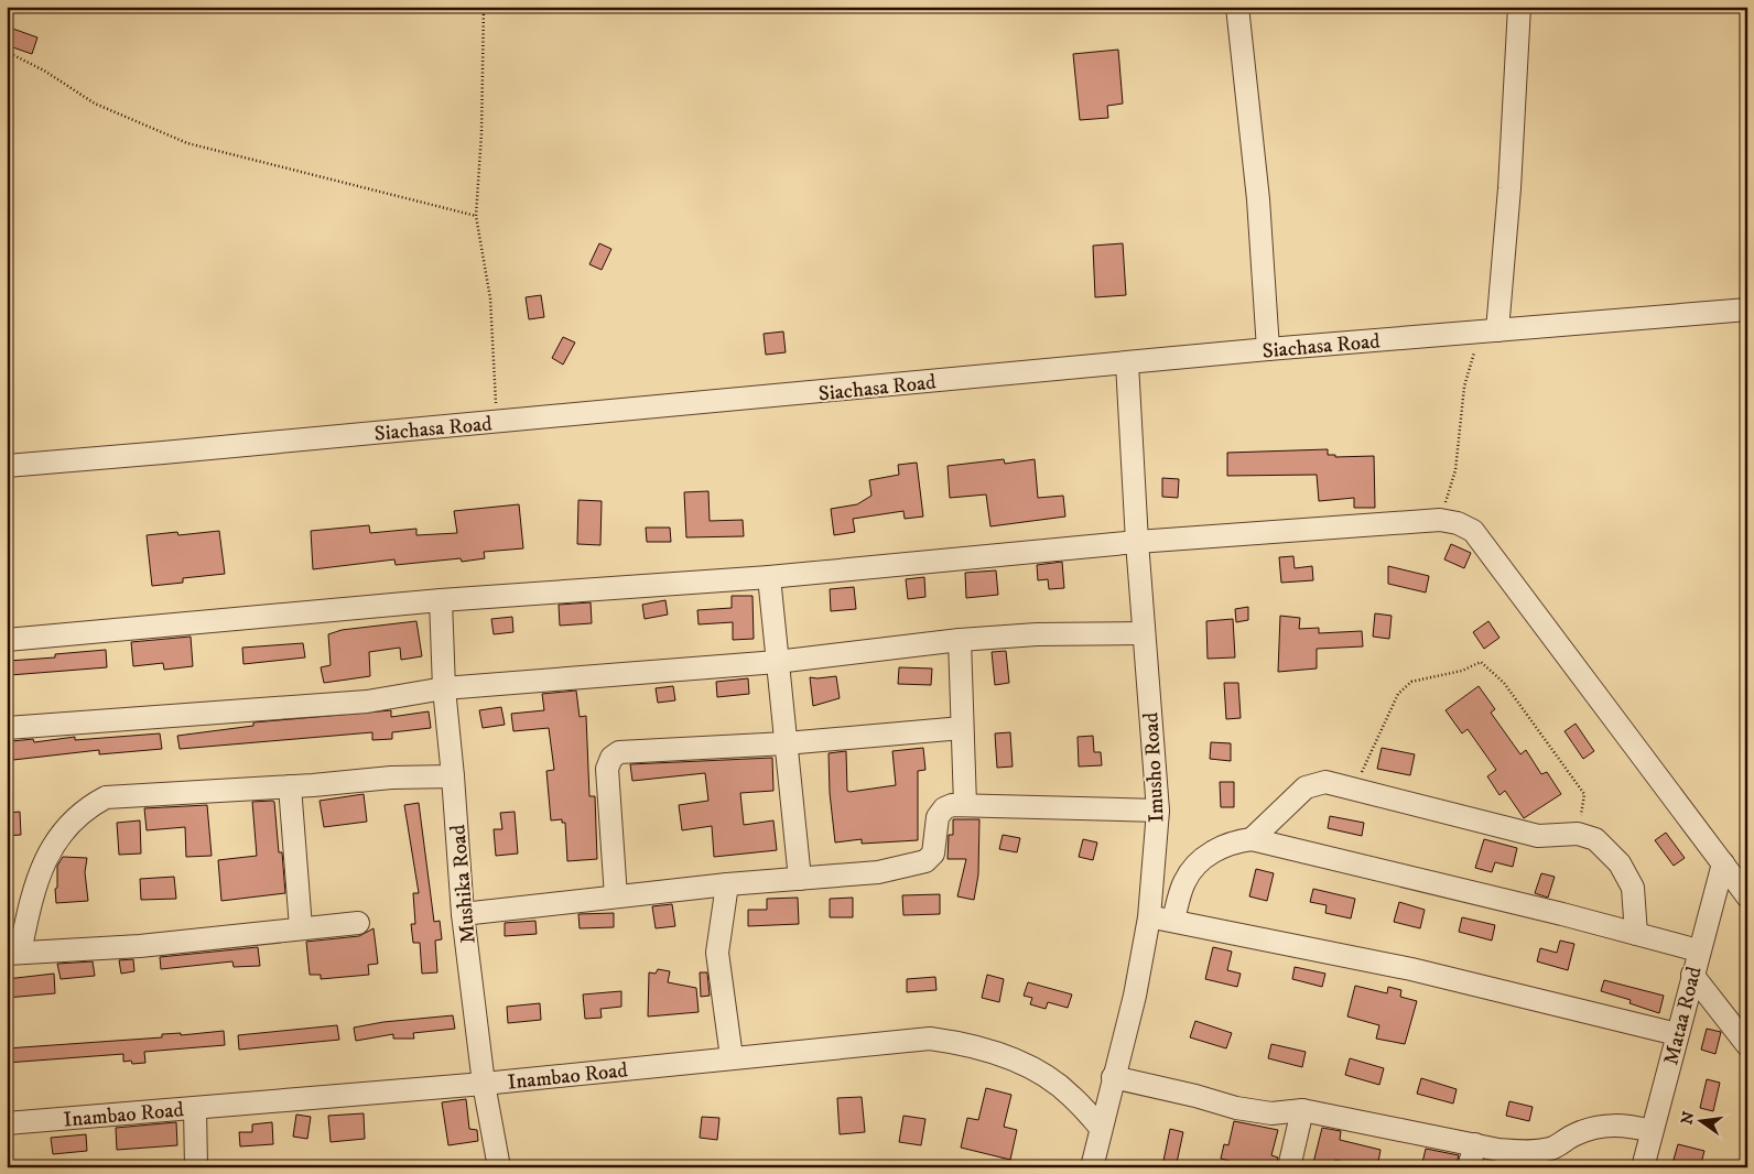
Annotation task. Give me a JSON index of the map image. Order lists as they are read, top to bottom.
{
  "streets": {
    "street": [
      "Siachasa Road",
      "Imusho Road",
      "Mushika Road",
      "Mataa Road",
      "Inambao Road"
    ]
  },
  "crossings": [
    ["Siachasa Road", "Imusho Road"],
    ["Imusho Road", "Inambao Road"],
    ["Mushika Road", "Inambao Road"]
  ],
  "north": "left"
}
